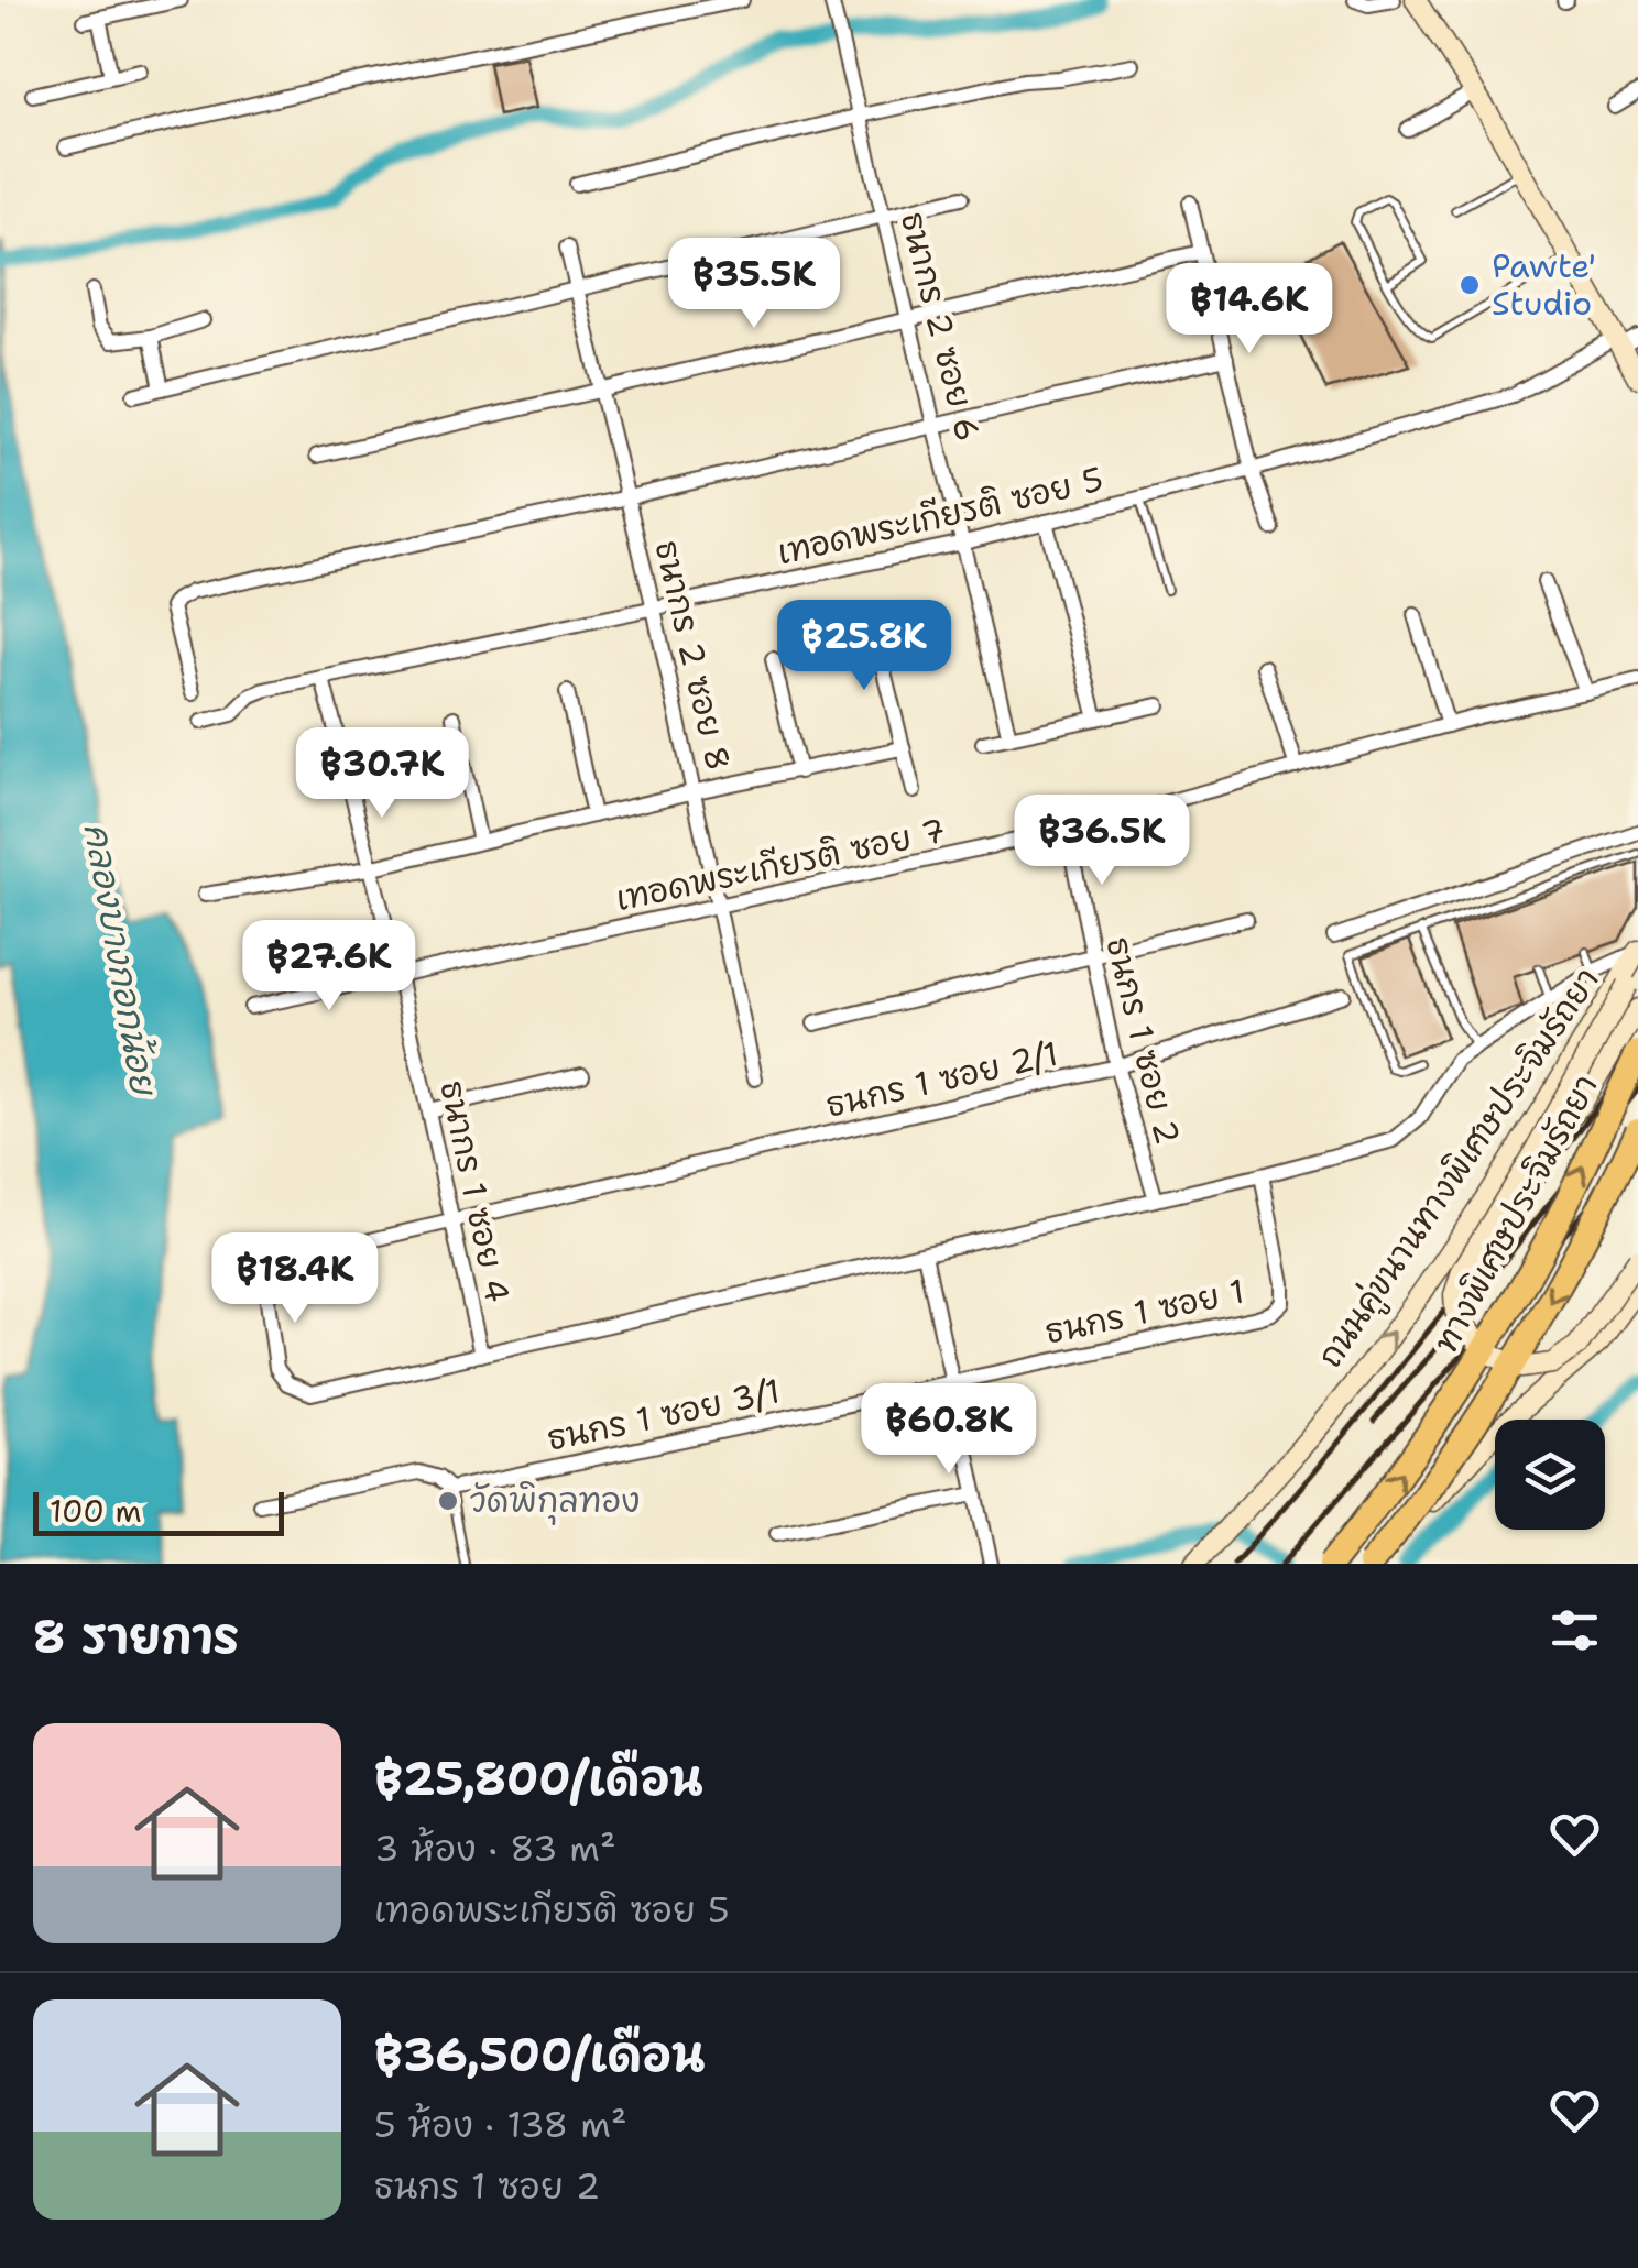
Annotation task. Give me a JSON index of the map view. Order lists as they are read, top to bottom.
{
  "streets": {
    "highway": ["ทางพิเศษประจิมรัถยา"],
    "main road": ["ถนนคู่ขนานทางพิเศษประจิมรัถยา"],
    "street": [
      "ธนากร 2 ซอย 6",
      "เทอดพระเกียรติ ซอย 5",
      "ธนากร 2 ซอย 8",
      "เทอดพระเกียรติ ซอย 7",
      "ธนกร 1 ซอย 2",
      "ธนกร 1 ซอย 2/1",
      "ธนากร 1 ซอย 4",
      "ธนกร 1 ซอย 1",
      "ธนกร 1 ซอย 3/1"
    ]
  },
  "crossings": [
    ["ธนากร 2 ซอย 6", "เทอดพระเกียรติ ซอย 5"],
    ["เทอดพระเกียรติ ซอย 5", "ธนากร 2 ซอย 8"],
    ["เทอดพระเกียรติ ซอย 5", "ธนากร 1 ซอย 4"],
    ["ธนากร 2 ซอย 8", "เทอดพระเกียรติ ซอย 7"],
    ["เทอดพระเกียรติ ซอย 7", "ธนกร 1 ซอย 2"],
    ["เทอดพระเกียรติ ซอย 7", "ธนากร 1 ซอย 4"],
    ["ธนกร 1 ซอย 2", "ธนกร 1 ซอย 2/1"],
    ["ธนกร 1 ซอย 2/1", "ธนากร 1 ซอย 4"],
    ["ธนกร 1 ซอย 1", "ธนกร 1 ซอย 3/1"]
  ],
  "water": ["คลองบางกอกน้อย"],
  "places": ["Pawte' Studio", "วัดพิกุลทอง"],
  "scale_bar": "100 m",
  "page": {
    "price": [
      "฿35.5K",
      "฿14.6K",
      "฿25.8K",
      "฿30.7K",
      "฿36.5K",
      "฿27.6K",
      "฿18.4K",
      "฿60.8K"
    ],
    "scale": "100 m",
    "heading": "8 รายการ",
    "list": [
      {
        "name": "฿25,800/เดือน",
        "note": "3 ห้อง · 83 m² · เทอดพระเกียรติ ซอย 5"
      },
      {
        "name": "฿36,500/เดือน",
        "note": "5 ห้อง · 138 m² · ธนกร 1 ซอย 2"
      }
    ]
  }
}
